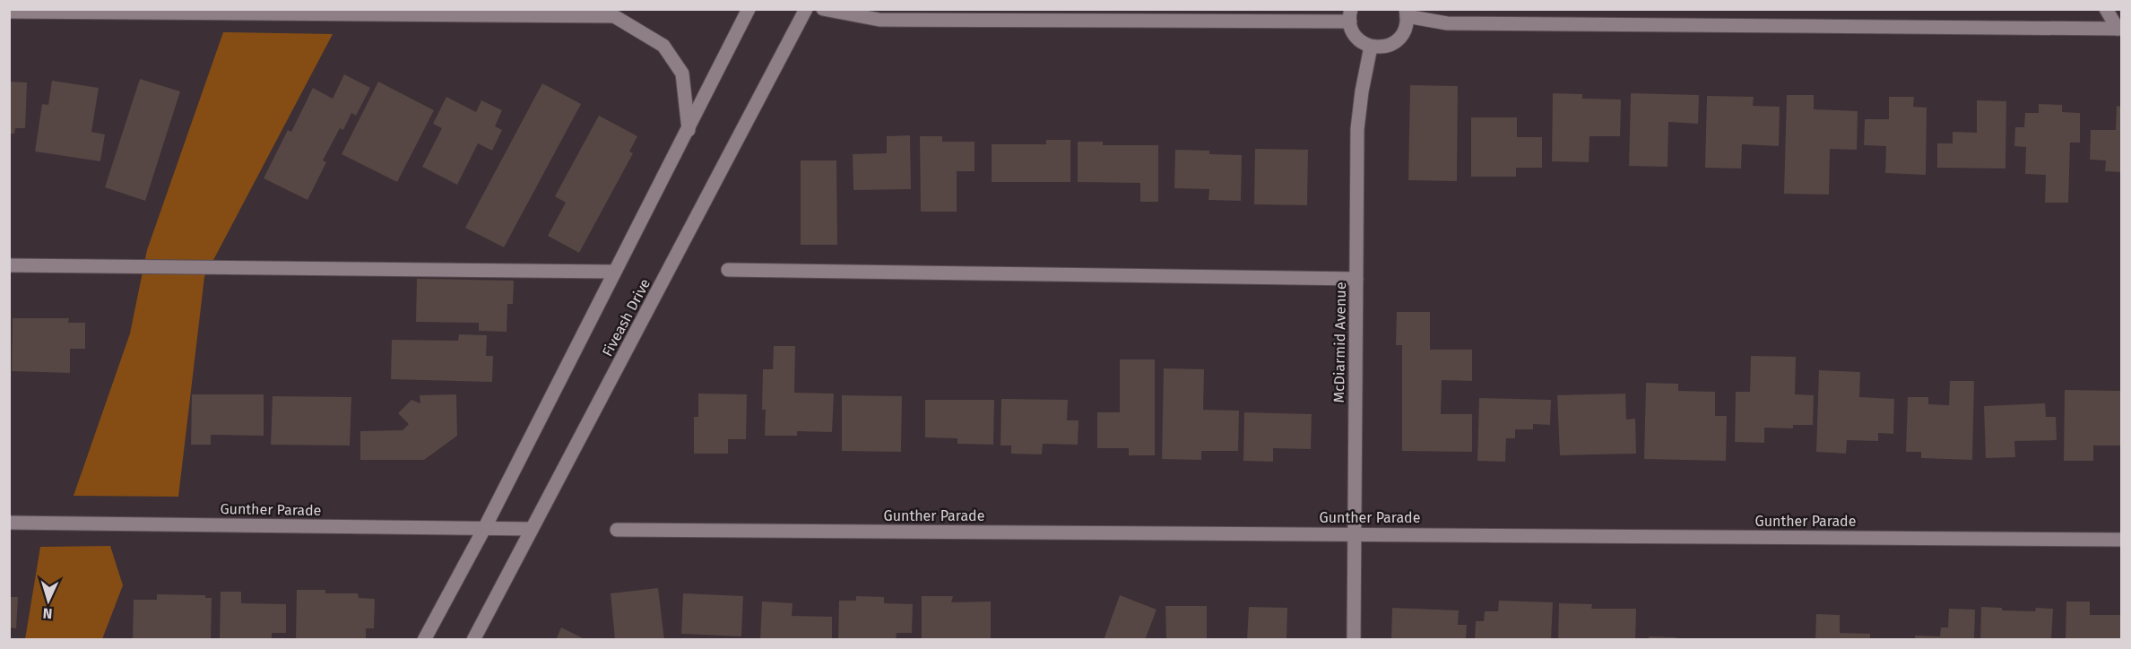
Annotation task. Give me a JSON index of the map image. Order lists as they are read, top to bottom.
{
  "streets": {
    "street": ["Fiveash Drive", "McDiarmid Avenue", "Gunther Parade"]
  },
  "crossings": [
    ["Fiveash Drive", "Gunther Parade"],
    ["McDiarmid Avenue", "Gunther Parade"]
  ],
  "north": "bottom"
}
